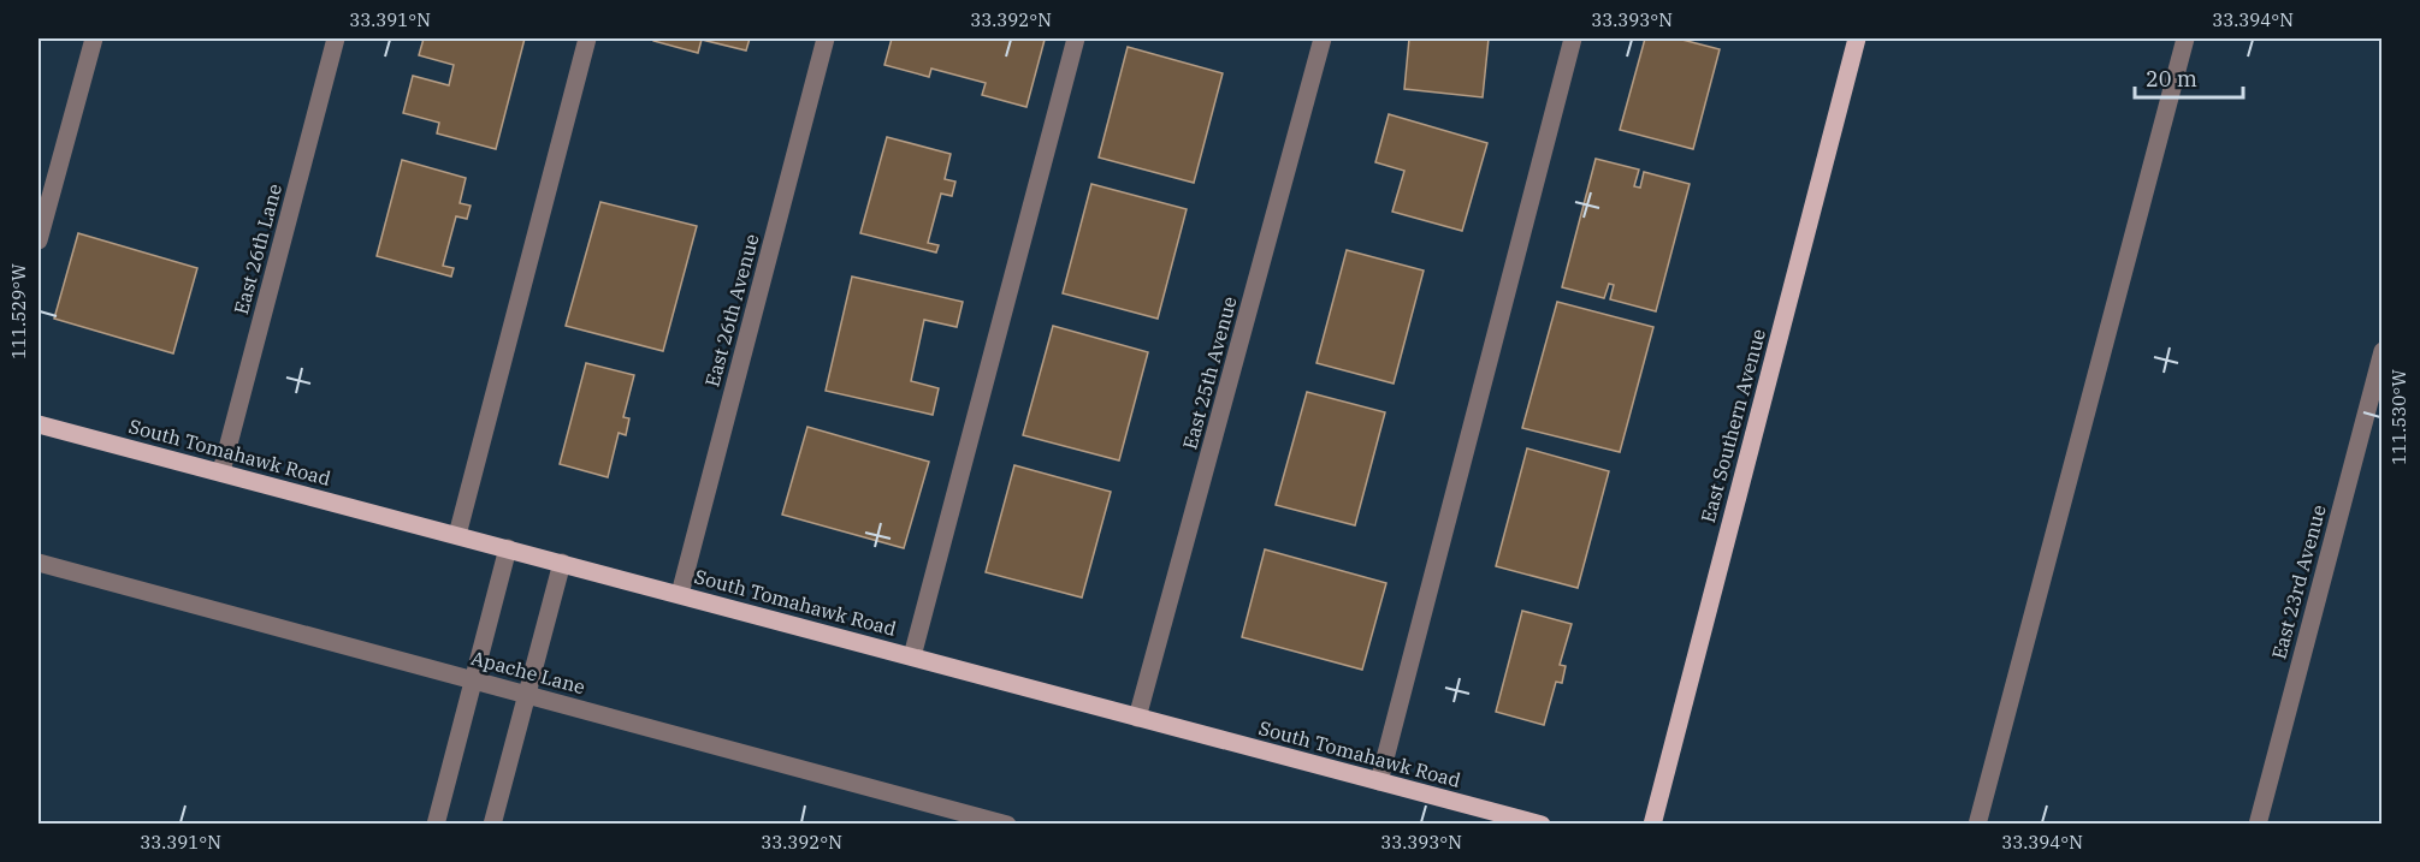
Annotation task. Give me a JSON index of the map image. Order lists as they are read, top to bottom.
{
  "streets": {
    "main road": ["East Southern Avenue", "South Tomahawk Road"],
    "street": [
      "East 26th Lane",
      "East 26th Avenue",
      "East 25th Avenue",
      "East 23rd Avenue",
      "Apache Lane"
    ]
  },
  "crossings": [
    ["East 26th Lane", "South Tomahawk Road"],
    ["East 26th Avenue", "South Tomahawk Road"],
    ["East 25th Avenue", "South Tomahawk Road"]
  ],
  "scale_bar": "20 m",
  "coordinates": [
    "33.391°N",
    "33.392°N",
    "33.393°N",
    "33.394°N",
    "111.529°W",
    "111.530°W"
  ]
}
